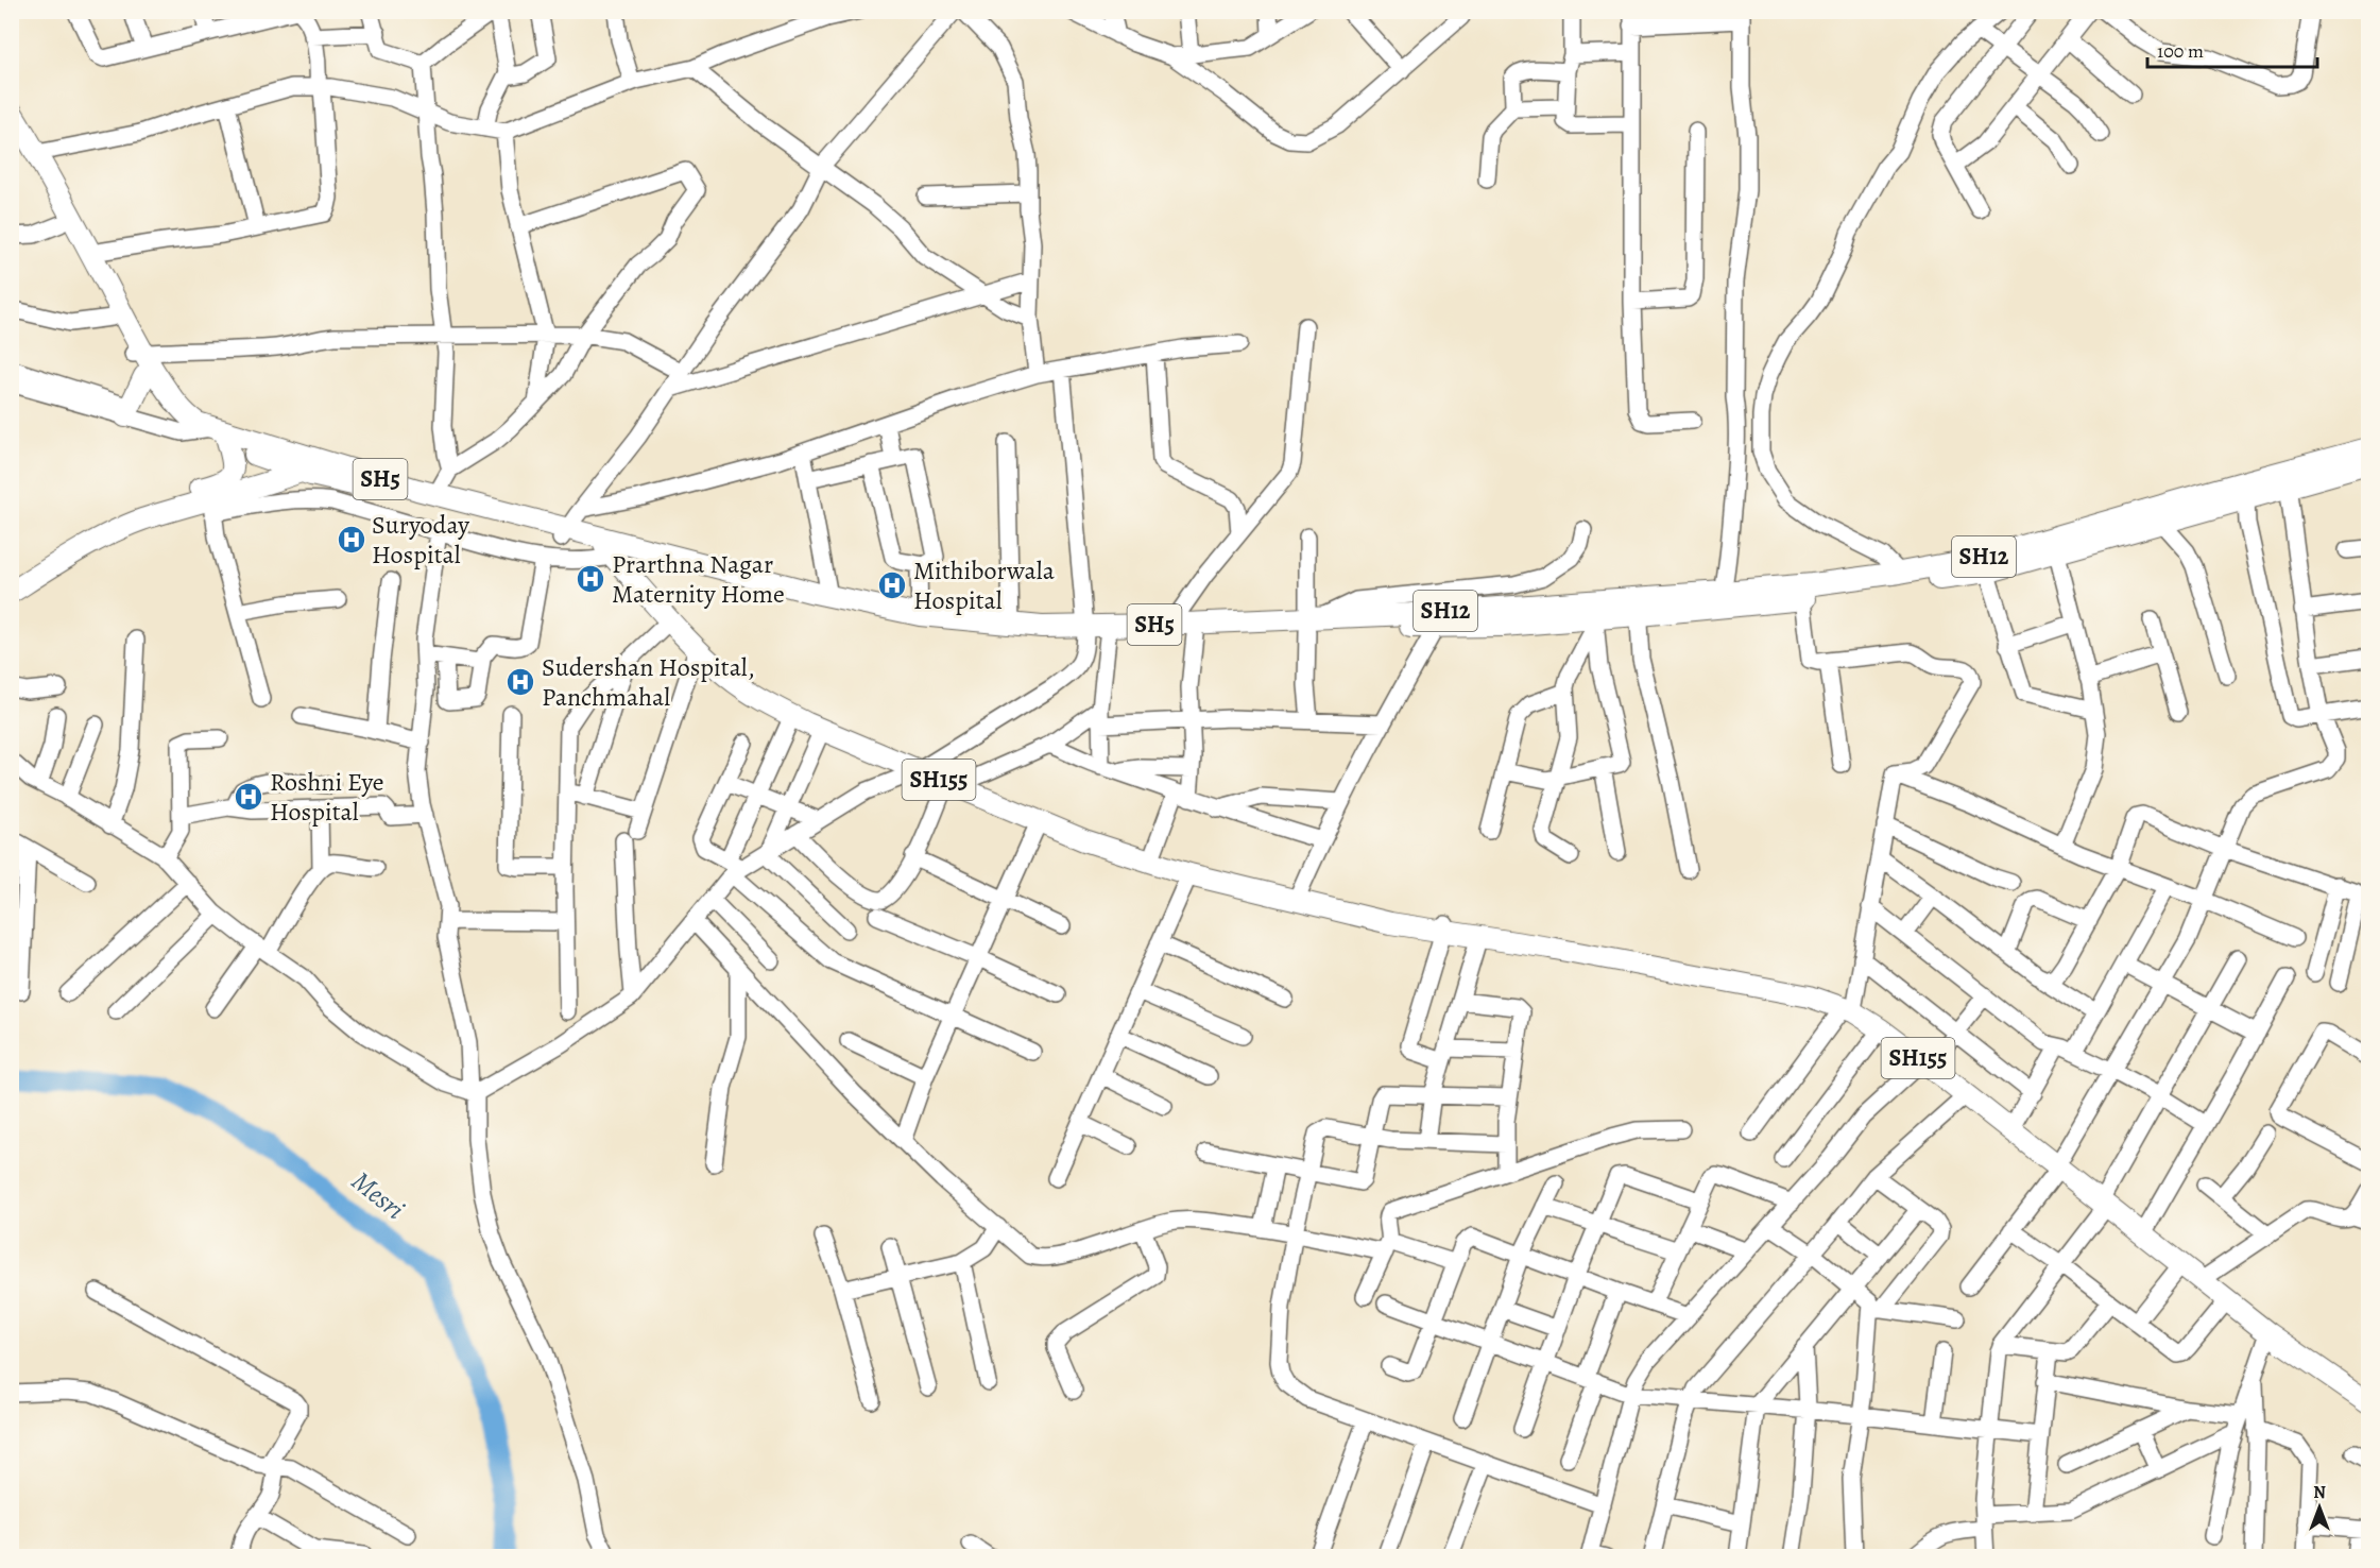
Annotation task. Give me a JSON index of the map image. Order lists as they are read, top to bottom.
{
  "streets": {
    "main road": ["SH5", "SH12", "SH155"]
  },
  "crossings": [
    ["SH5", "SH12"],
    ["SH5", "SH155"]
  ],
  "water": ["Mesri"],
  "places": {
    "hospital": [
      "Suryoday Hospital",
      "Prarthna Nagar Maternity Home",
      "Mithiborwala Hospital",
      "Sudershan Hospital, Panchmahal",
      "Roshni Eye Hospital"
    ]
  },
  "scale_bar": "100 m",
  "north": "top"
}
